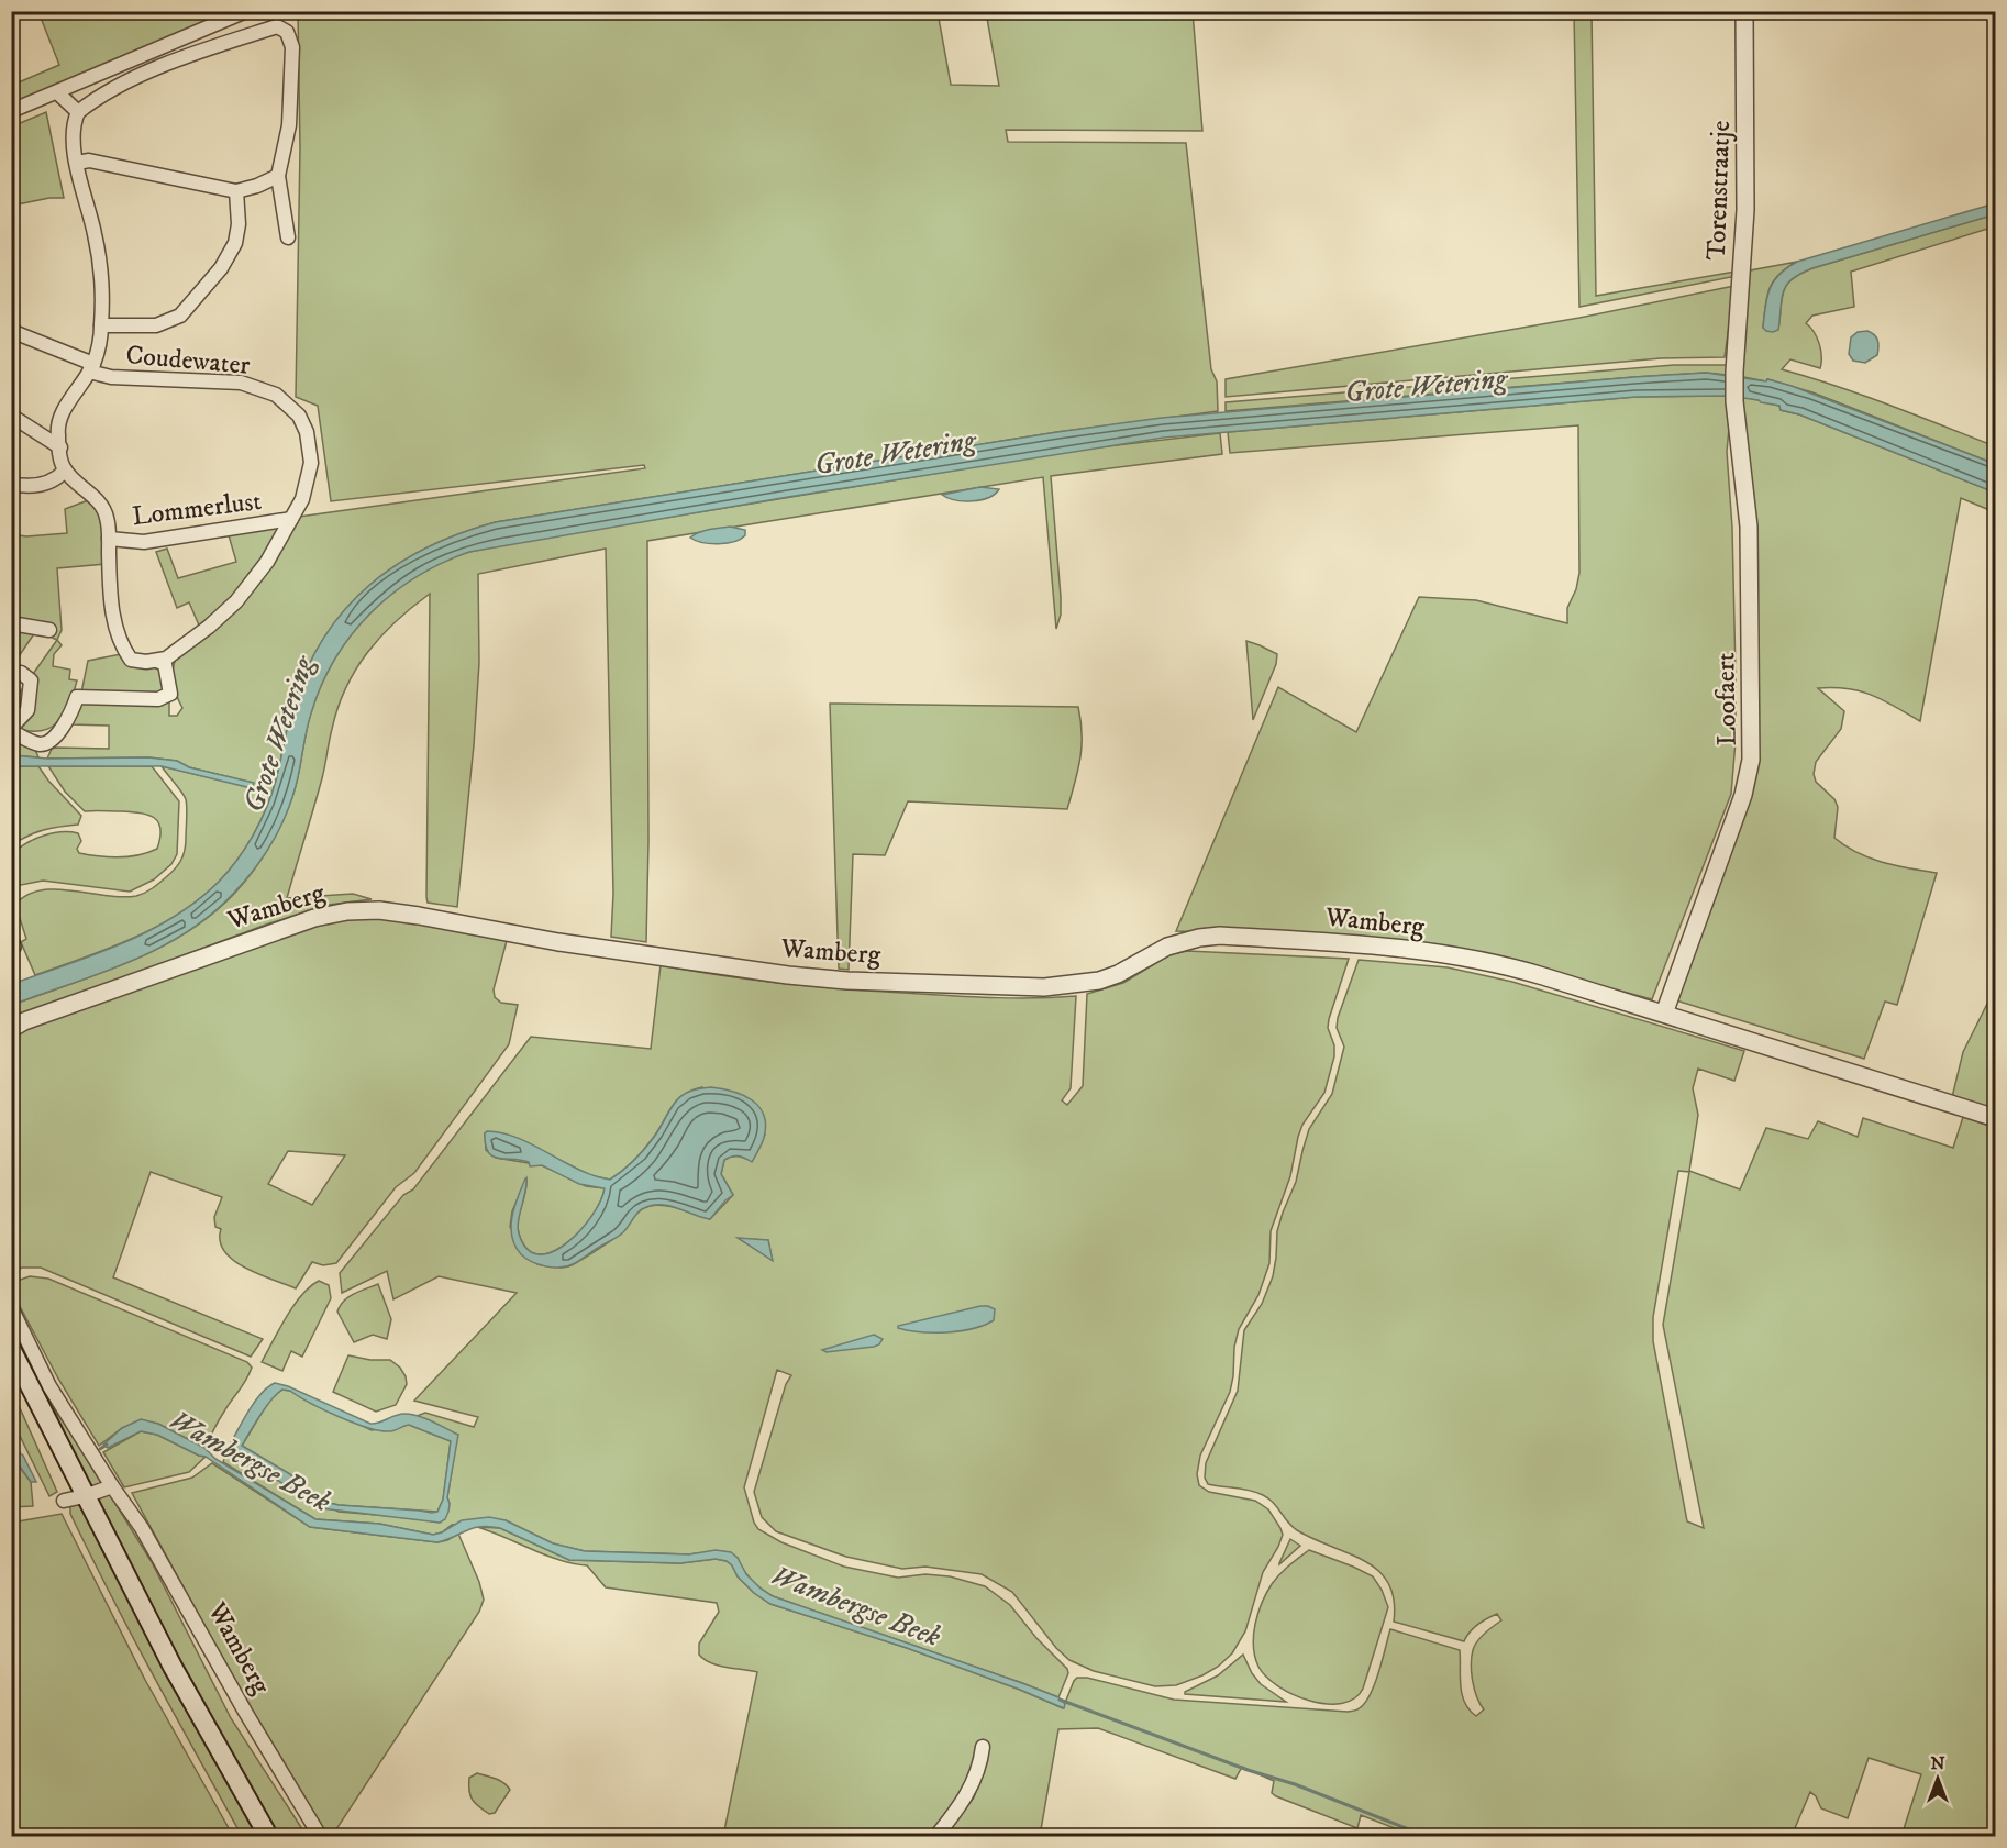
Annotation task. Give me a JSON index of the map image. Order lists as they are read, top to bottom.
{
  "streets": {
    "street": [
      "Torenstraatje",
      "Coudewater",
      "Lommerlust",
      "Loofaert",
      "Wamberg"
    ]
  },
  "crossings": [
    ["Torenstraatje", "Loofaert"],
    ["Coudewater", "Lommerlust"],
    ["Loofaert", "Wamberg"]
  ],
  "water": ["Grote Wetering", "Wambergse Beek"],
  "north": "top"
}
